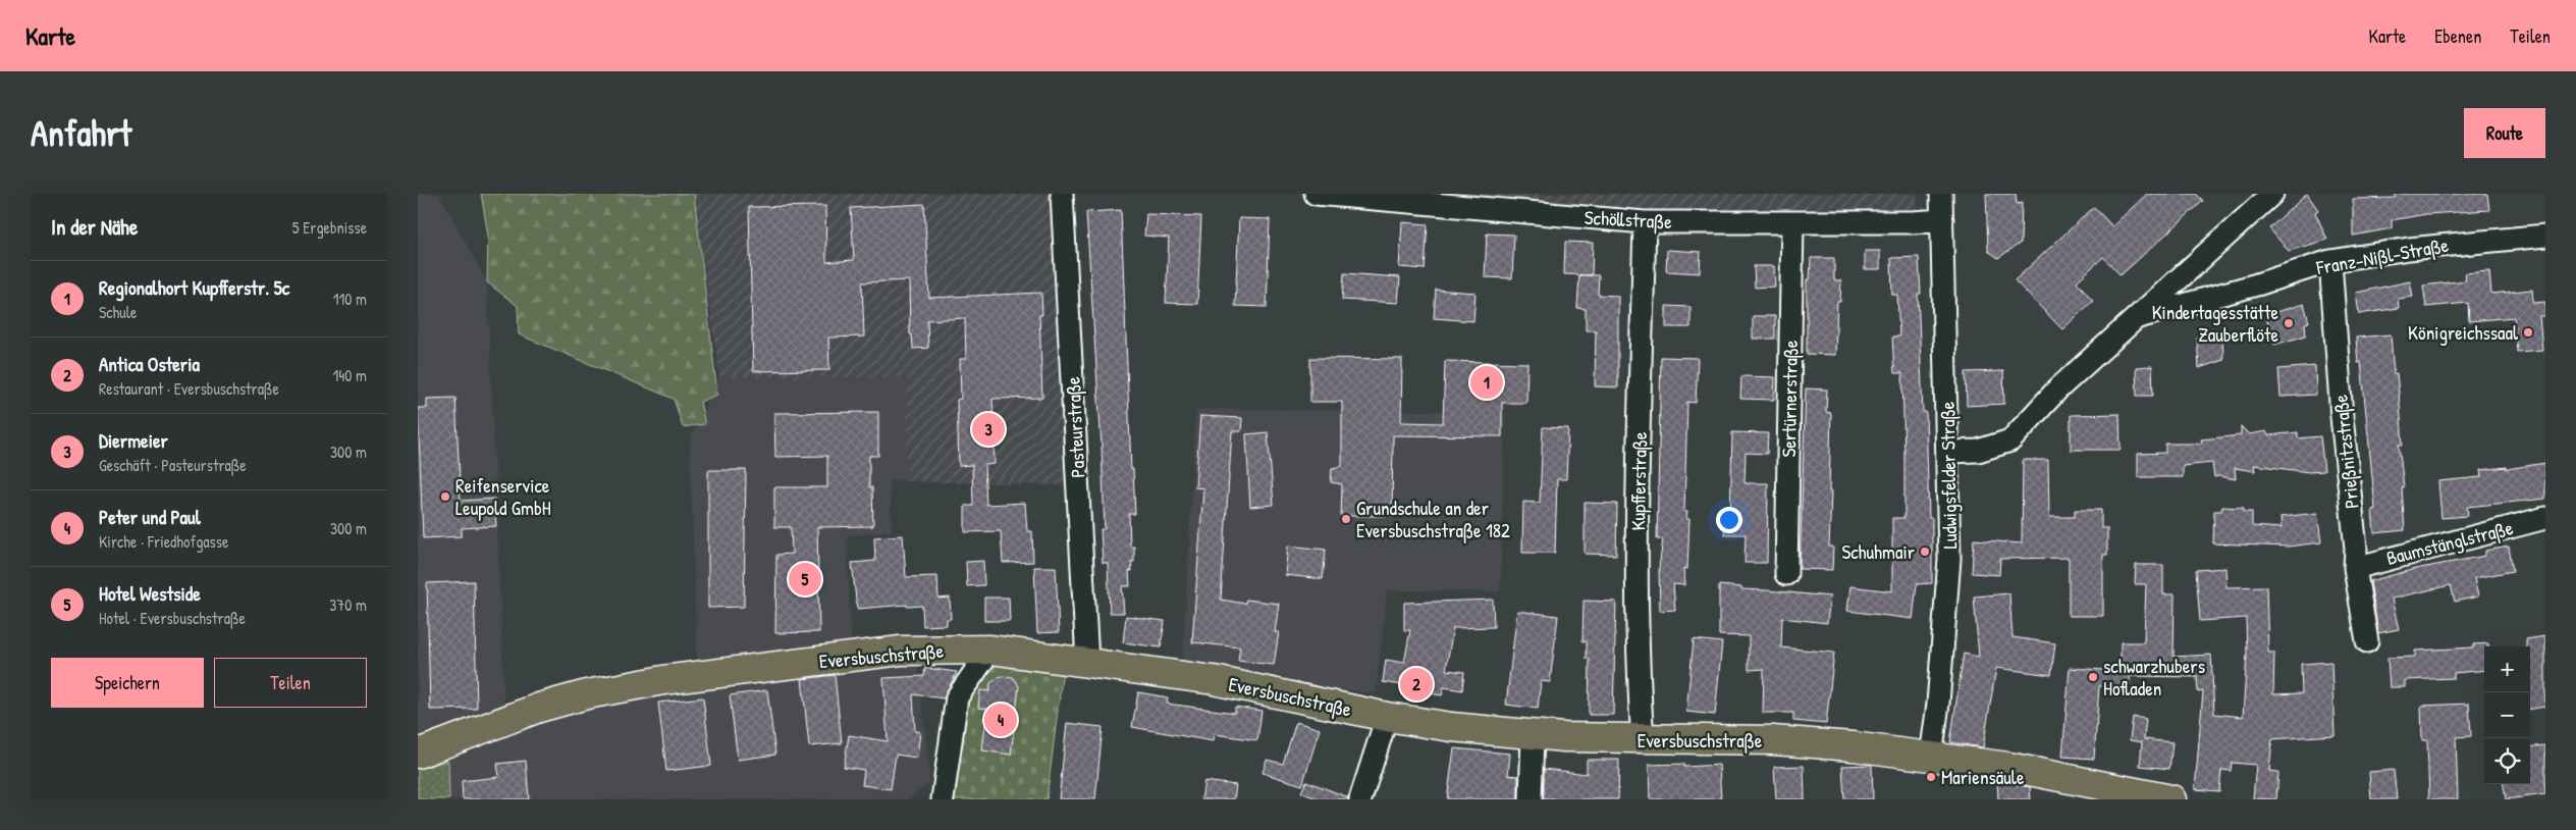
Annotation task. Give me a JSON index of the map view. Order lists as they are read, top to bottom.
{
  "streets": {
    "main road": ["Eversbuschstraße"],
    "street": [
      "Schöllstraße",
      "Franz-Nißl-Straße",
      "Sertürnerstraße",
      "Pasteurstraße",
      "Prießnitzstraße",
      "Ludwigsfelder Straße",
      "Kupfferstraße",
      "Baumstänglstraße"
    ]
  },
  "crossings": [
    ["Schöllstraße", "Sertürnerstraße"],
    ["Schöllstraße", "Ludwigsfelder Straße"],
    ["Schöllstraße", "Kupfferstraße"],
    ["Franz-Nißl-Straße", "Prießnitzstraße"],
    ["Pasteurstraße", "Eversbuschstraße"],
    ["Prießnitzstraße", "Baumstänglstraße"],
    ["Ludwigsfelder Straße", "Eversbuschstraße"],
    ["Kupfferstraße", "Eversbuschstraße"]
  ],
  "places": [
    "Kindertagesstätte Zauberflöte",
    "Königreichssaal",
    "Reifenservice Leupold GmbH",
    "Grundschule an der Eversbuschstraße 182",
    "Schuhmair",
    "schwarzhubers Hofladen",
    "Mariensäule"
  ],
  "page": {
    "header": "Karte",
    "nav": ["Karte", "Ebenen", "Teilen"],
    "buttons": [
      "Route",
      ["Speichern", "Teilen"]
    ],
    "title": "Anfahrt",
    "heading": ["In der Nähe", "5 Ergebnisse"],
    "list": [
      {
        "mark": "1",
        "name": "Regionalhort Kupfferstr. 5c",
        "note": "Schule",
        "value": "110 m"
      },
      {
        "mark": "2",
        "name": "Antica Osteria",
        "note": "Restaurant · Eversbuschstraße",
        "value": "140 m"
      },
      {
        "mark": "3",
        "name": "Diermeier",
        "note": "Geschäft · Pasteurstraße",
        "value": "300 m"
      },
      {
        "mark": "4",
        "name": "Peter und Paul",
        "note": "Kirche · Friedhofgasse",
        "value": "300 m"
      },
      {
        "mark": "5",
        "name": "Hotel Westside",
        "note": "Hotel · Eversbuschstraße",
        "value": "370 m"
      }
    ],
    "pins": [
      "1",
      "3",
      "5",
      "2",
      "4"
    ],
    "map_buttons": ["+", "−"]
  }
}
